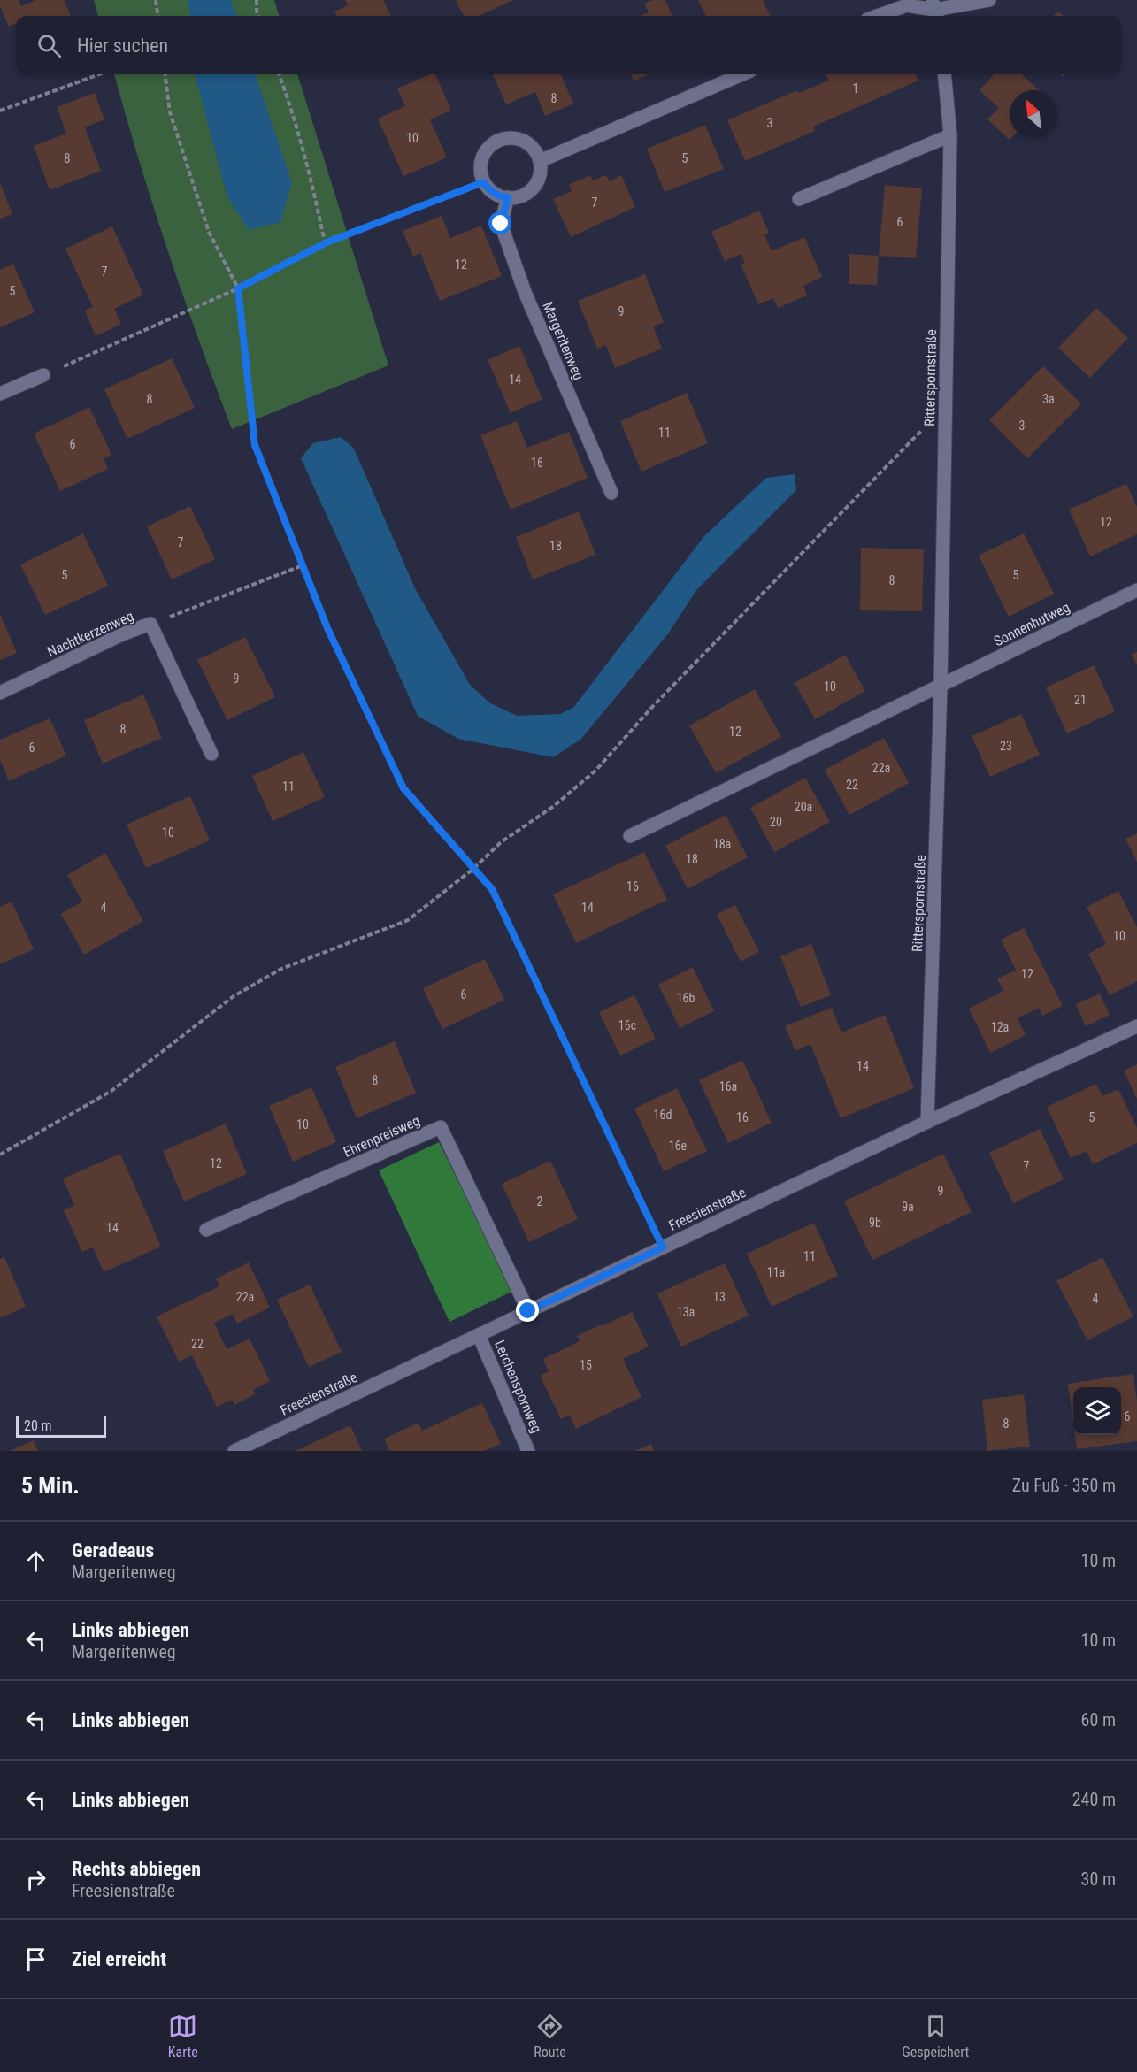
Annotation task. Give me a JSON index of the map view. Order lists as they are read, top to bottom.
{
  "streets": {
    "street": [
      "Margeritenweg",
      "Ritterspornstraße",
      "Sonnenhutweg",
      "Nachtkerzenweg",
      "Ehrenpreisweg",
      "Freesienstraße",
      "Lerchenspornweg"
    ]
  },
  "crossings": [
    ["Ritterspornstraße", "Sonnenhutweg"],
    ["Ritterspornstraße", "Freesienstraße"],
    ["Ehrenpreisweg", "Freesienstraße"],
    ["Freesienstraße", "Lerchenspornweg"]
  ],
  "house_numbers": [
    "1",
    "8",
    "3",
    "10",
    "8",
    "5",
    "7",
    "6",
    "12",
    "7",
    "5",
    "9",
    "14",
    "8",
    "3a",
    "3",
    "11",
    "6",
    "16",
    "12",
    "7",
    "18",
    "5",
    "5",
    "8",
    "9",
    "10",
    "21",
    "8",
    "12",
    "23",
    "6",
    "22a",
    "22",
    "11",
    "20a",
    "20",
    "10",
    "18a",
    "18",
    "16",
    "4",
    "14",
    "10",
    "12",
    "6",
    "16b",
    "16c",
    "12a",
    "14",
    "8",
    "16a",
    "16d",
    "16",
    "5",
    "10",
    "16e",
    "12",
    "7",
    "9",
    "2",
    "9a",
    "9b",
    "14",
    "11",
    "11a",
    "22a",
    "13",
    "4",
    "13a",
    "22",
    "15",
    "6",
    "8"
  ],
  "scale_bar": "20 m",
  "north": "top left",
  "page": {
    "search": "Hier suchen",
    "scale": "20 m",
    "heading": ["5 Min.", "Zu Fuß · 350 m"],
    "list": [
      ["Geradeaus", "Margeritenweg", "10 m"],
      ["Links abbiegen", "Margeritenweg", "10 m"],
      ["Links abbiegen", "60 m"],
      ["Links abbiegen", "240 m"],
      ["Rechts abbiegen", "Freesienstraße", "30 m"],
      "Ziel erreicht"
    ],
    "nav": ["Karte", "Route", "Gespeichert"]
  }
}
